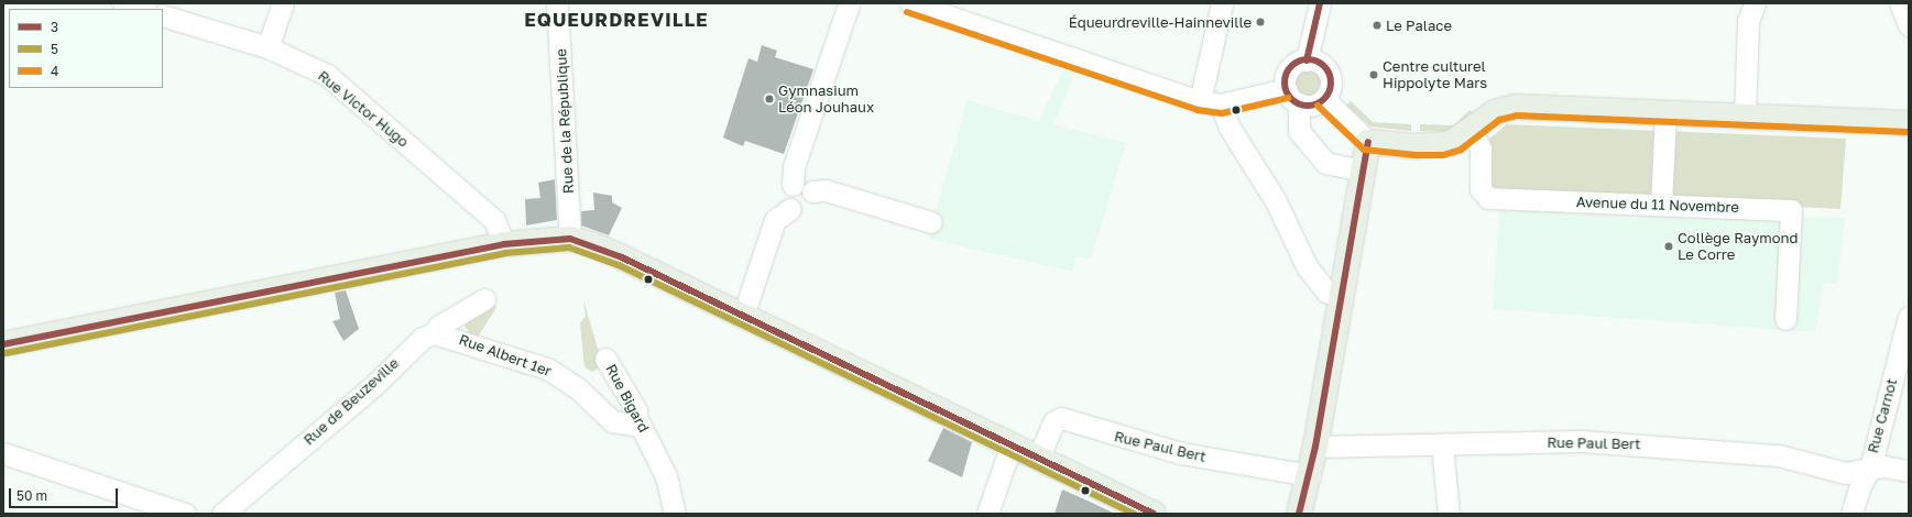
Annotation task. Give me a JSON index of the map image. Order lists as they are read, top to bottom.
{
  "streets": {
    "street": [
      "Rue Victor Hugo",
      "Rue de la République",
      "Avenue du 11 Novembre",
      "Rue Albert 1er",
      "Rue Bigard",
      "Rue de Beuzeville",
      "Rue Carnot",
      "Rue Paul Bert"
    ]
  },
  "crossings": [
    ["Rue Albert 1er", "Rue Bigard"],
    ["Rue Albert 1er", "Rue de Beuzeville"],
    ["Rue Carnot", "Rue Paul Bert"]
  ],
  "districts": ["EQUEURDREVILLE"],
  "places": [
    "Équeurdreville-Hainneville",
    "Le Palace",
    "Centre culturel Hippolyte Mars",
    "Gymnasium Léon Jouhaux",
    "Collège Raymond Le Corre"
  ],
  "lines": ["transit line 3", "transit line 4", "transit line 5"],
  "legend": ["3", "5", "4"],
  "scale_bar": "50 m"
}
